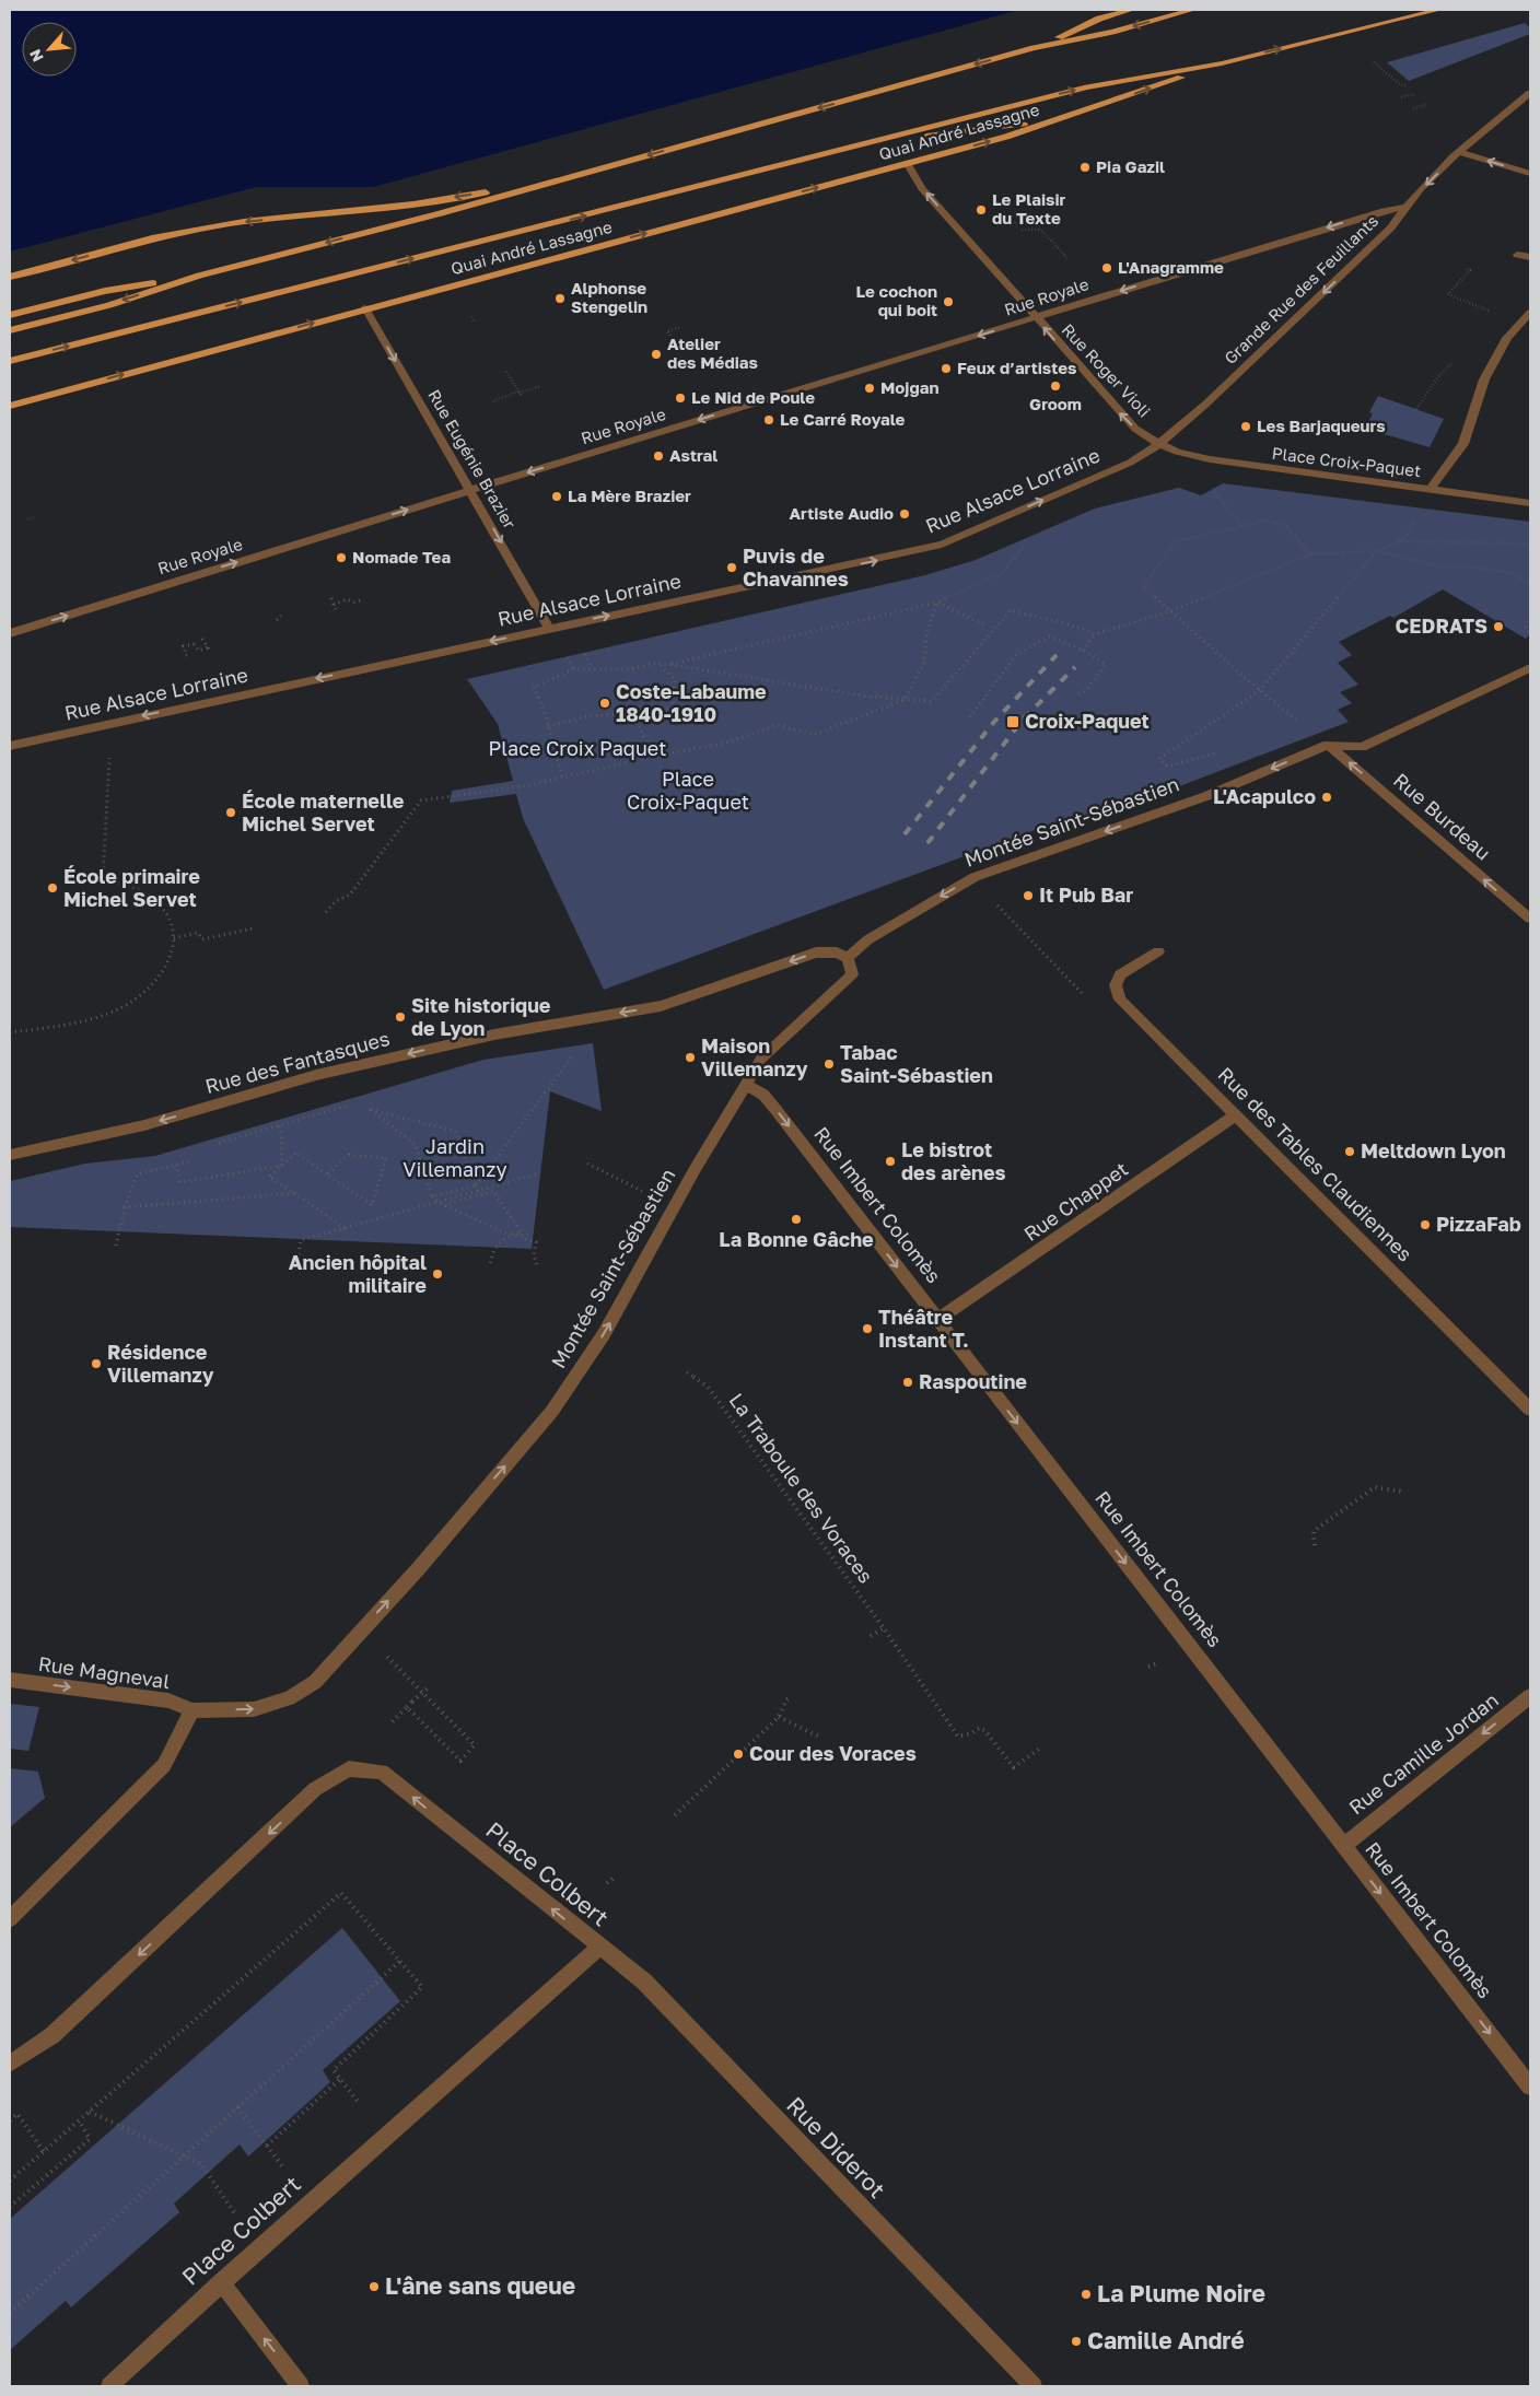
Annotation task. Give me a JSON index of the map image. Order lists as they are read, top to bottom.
{
  "streets": {
    "main road": ["Quai André Lassagne"],
    "street": [
      "Grande Rue des Feuillants",
      "Rue Royale",
      "Rue Roger Violi",
      "Rue Eugénie Brazier",
      "Place Croix-Paquet",
      "Rue Alsace Lorraine",
      "Rue Burdeau",
      "Montée Saint-Sébastien",
      "Rue des Fantasques",
      "Rue des Tables Claudiennes",
      "Rue Chappet",
      "Rue Imbert Colomès",
      "Rue Magneval",
      "Rue Camille Jordan",
      "Place Colbert",
      "Rue Diderot"
    ],
    "path": ["La Traboule des Voraces"]
  },
  "crossings": [
    ["Quai André Lassagne", "Rue Roger Violi"],
    ["Quai André Lassagne", "Rue Eugénie Brazier"],
    ["Grande Rue des Feuillants", "Rue Royale"],
    ["Grande Rue des Feuillants", "Rue Roger Violi"],
    ["Grande Rue des Feuillants", "Place Croix-Paquet"],
    ["Grande Rue des Feuillants", "Rue Alsace Lorraine"],
    ["Rue Royale", "Rue Roger Violi"],
    ["Rue Royale", "Rue Eugénie Brazier"],
    ["Rue Roger Violi", "Place Croix-Paquet"],
    ["Rue Roger Violi", "Rue Alsace Lorraine"],
    ["Rue Eugénie Brazier", "Rue Alsace Lorraine"],
    ["Place Croix-Paquet", "Rue Alsace Lorraine"],
    ["Rue Burdeau", "Montée Saint-Sébastien"],
    ["Montée Saint-Sébastien", "Rue des Fantasques"],
    ["Montée Saint-Sébastien", "Rue Imbert Colomès"],
    ["Montée Saint-Sébastien", "Rue Magneval"],
    ["Rue des Tables Claudiennes", "Rue Chappet"],
    ["Rue Chappet", "Rue Imbert Colomès"],
    ["Rue Imbert Colomès", "Rue Camille Jordan"],
    ["Place Colbert", "Rue Diderot"]
  ],
  "one_way": [
    "Grande Rue des Feuillants",
    "Rue Roger Violi",
    "Rue Eugénie Brazier",
    "Rue Burdeau",
    "Rue des Fantasques",
    "Rue Imbert Colomès",
    "Rue Magneval",
    "Rue Camille Jordan"
  ],
  "parks": ["Place Croix Paquet", "Place Croix-Paquet", "Jardin Villemanzy"],
  "places": {
    "other": [
      "Pia Gazil",
      "Le Plaisir du Texte",
      "L'Anagramme",
      "Alphonse Stengelin",
      "Le cochon qui boit",
      "Atelier des Médias",
      "Feux d’artistes",
      "Groom",
      "Mojgan",
      "Le Nid de Poule",
      "Le Carré Royale",
      "Les Barjaqueurs",
      "Astral",
      "La Mère Brazier",
      "Artiste Audio",
      "Nomade Tea",
      "Puvis de Chavannes",
      "CEDRATS",
      "Coste-Labaume 1840-1910",
      "L'Acapulco",
      "École maternelle Michel Servet",
      "École primaire Michel Servet",
      "It Pub Bar",
      "Site historique de Lyon",
      "Maison Villemanzy",
      "Tabac Saint-Sébastien",
      "Meltdown Lyon",
      "Le bistrot des arènes",
      "La Bonne Gâche",
      "PizzaFab",
      "Ancien hôpital militaire",
      "Théâtre Instant T.",
      "Résidence Villemanzy",
      "Raspoutine",
      "Cour des Voraces",
      "L'âne sans queue",
      "La Plume Noire",
      "Camille André"
    ],
    "transit": ["Croix-Paquet"]
  },
  "north": "bottom left"
}
